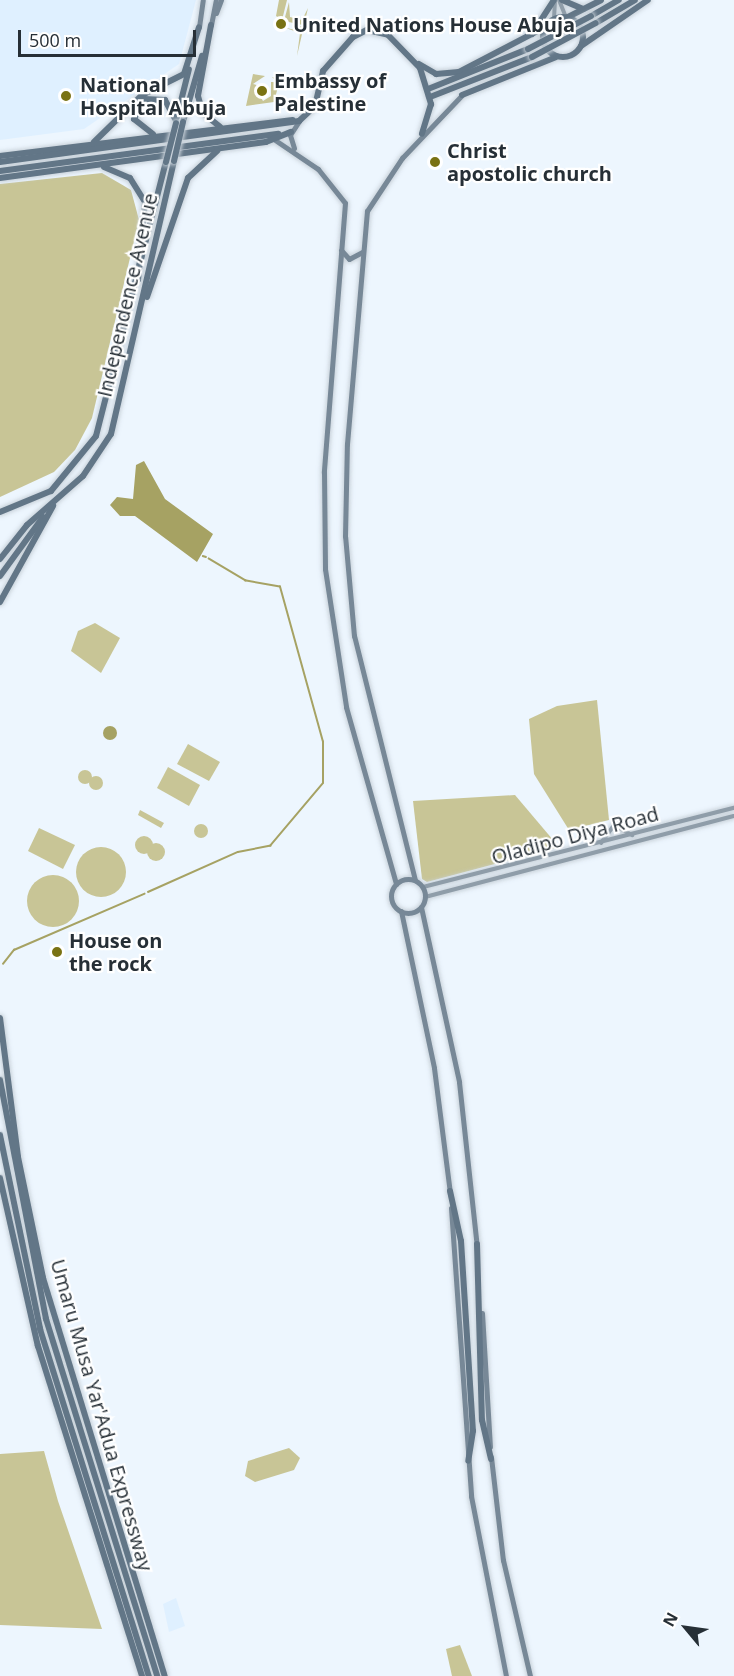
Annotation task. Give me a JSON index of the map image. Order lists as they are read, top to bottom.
{
  "streets": {
    "highway": ["Independence Avenue", "Umaru Musa Yar'Adua Expressway"],
    "main road": ["Oladipo Diya Road"]
  },
  "places": [
    "United Nations House Abuja",
    "Embassy of Palestine",
    "National Hospital Abuja",
    "Christ apostolic church",
    "House on the rock"
  ],
  "scale_bar": "500 m",
  "north": "top left"
}
